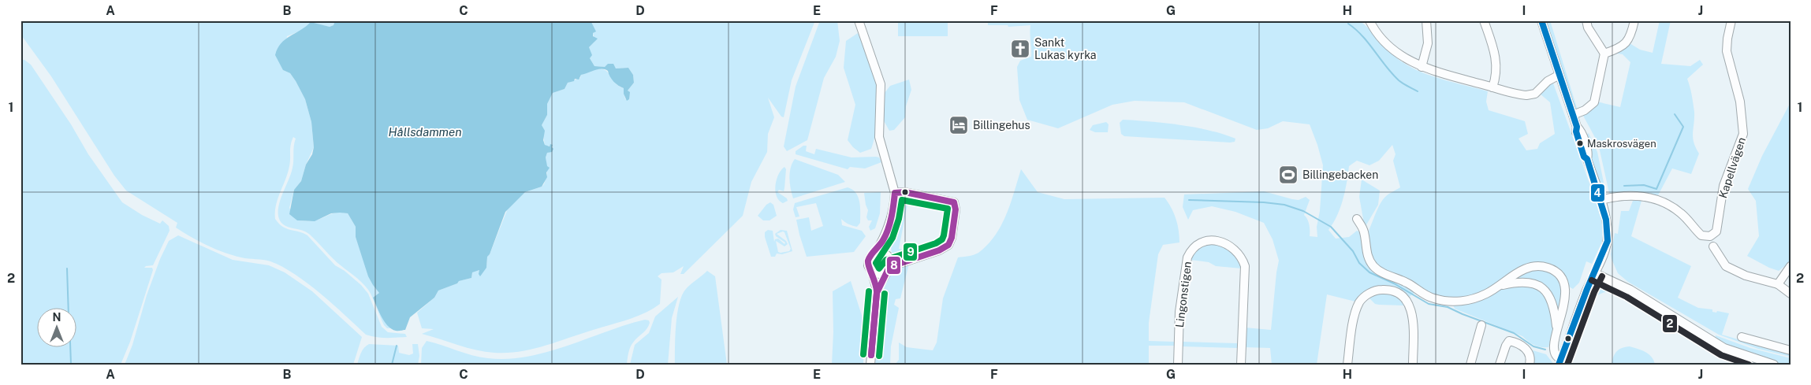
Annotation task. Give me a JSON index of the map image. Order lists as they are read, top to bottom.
{
  "streets": {
    "street": ["Kapellvägen", "Lingonstigen"]
  },
  "water": ["Hållsdammen"],
  "places": {
    "church": ["Sankt Lukas kyrka"],
    "hotel": ["Billingehus"],
    "other": ["Maskrosvägen"],
    "sports": ["Billingebacken"]
  },
  "lines": [
    "transit line 4",
    "transit line 8",
    "transit line 9",
    "transit line 2"
  ],
  "north": "top",
  "grid": {
    "columns": [
      "A",
      "B",
      "C",
      "D",
      "E",
      "F",
      "G",
      "H",
      "I",
      "J"
    ],
    "rows": ["1", "2"]
  }
}
